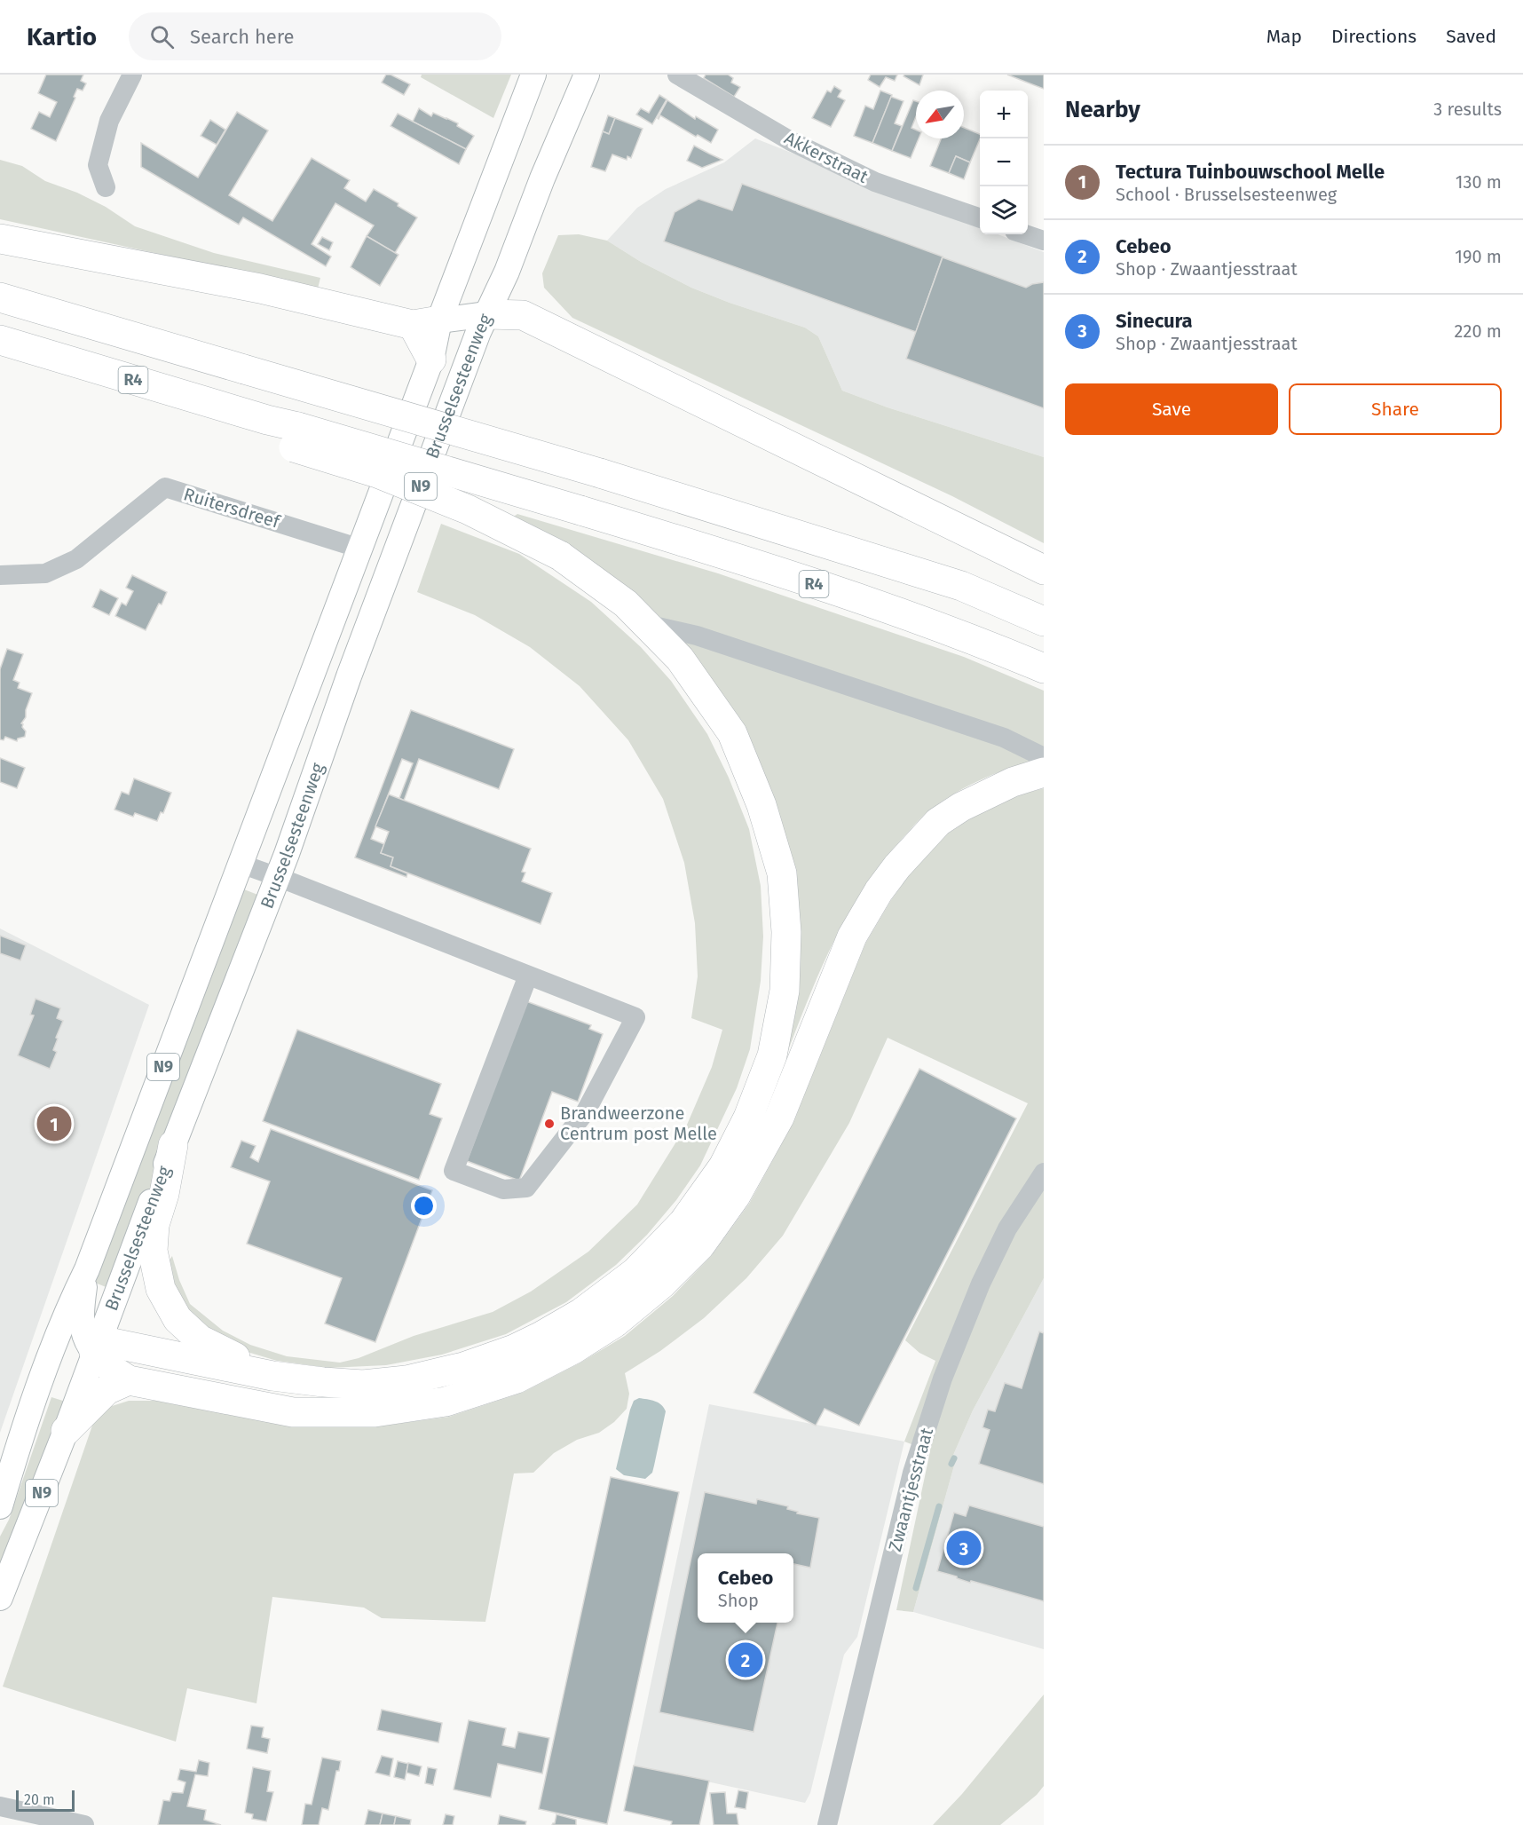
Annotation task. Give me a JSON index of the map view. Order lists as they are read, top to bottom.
{
  "streets": {
    "highway": ["R4"],
    "main road": ["Brusselsesteenweg", "N9"],
    "street": ["Akkerstraat", "Ruitersdreef", "Zwaantjesstraat"]
  },
  "crossings": [
    ["Brusselsesteenweg", "Ruitersdreef"]
  ],
  "places": ["Brandweerzone Centrum post Melle"],
  "scale_bar": "20 m",
  "north": "bottom left",
  "page": {
    "header": "Kartio",
    "search": "Search here",
    "nav": ["Map", "Directions", "Saved"],
    "heading": ["Nearby", "3 results"],
    "map_buttons": ["+", "−"],
    "list": [
      {
        "mark": "1",
        "name": "Tectura Tuinbouwschool Melle",
        "note": "School · Brusselsesteenweg",
        "value": "130 m"
      },
      {
        "mark": "2",
        "name": "Cebeo",
        "note": "Shop · Zwaantjesstraat",
        "value": "190 m"
      },
      {
        "mark": "3",
        "name": "Sinecura",
        "note": "Shop · Zwaantjesstraat",
        "value": "220 m"
      }
    ],
    "buttons": ["Save", "Share"],
    "pins": ["1", "3", "2"],
    "popup": ["Cebeo", "Shop"],
    "scale": "20 m"
  }
}
